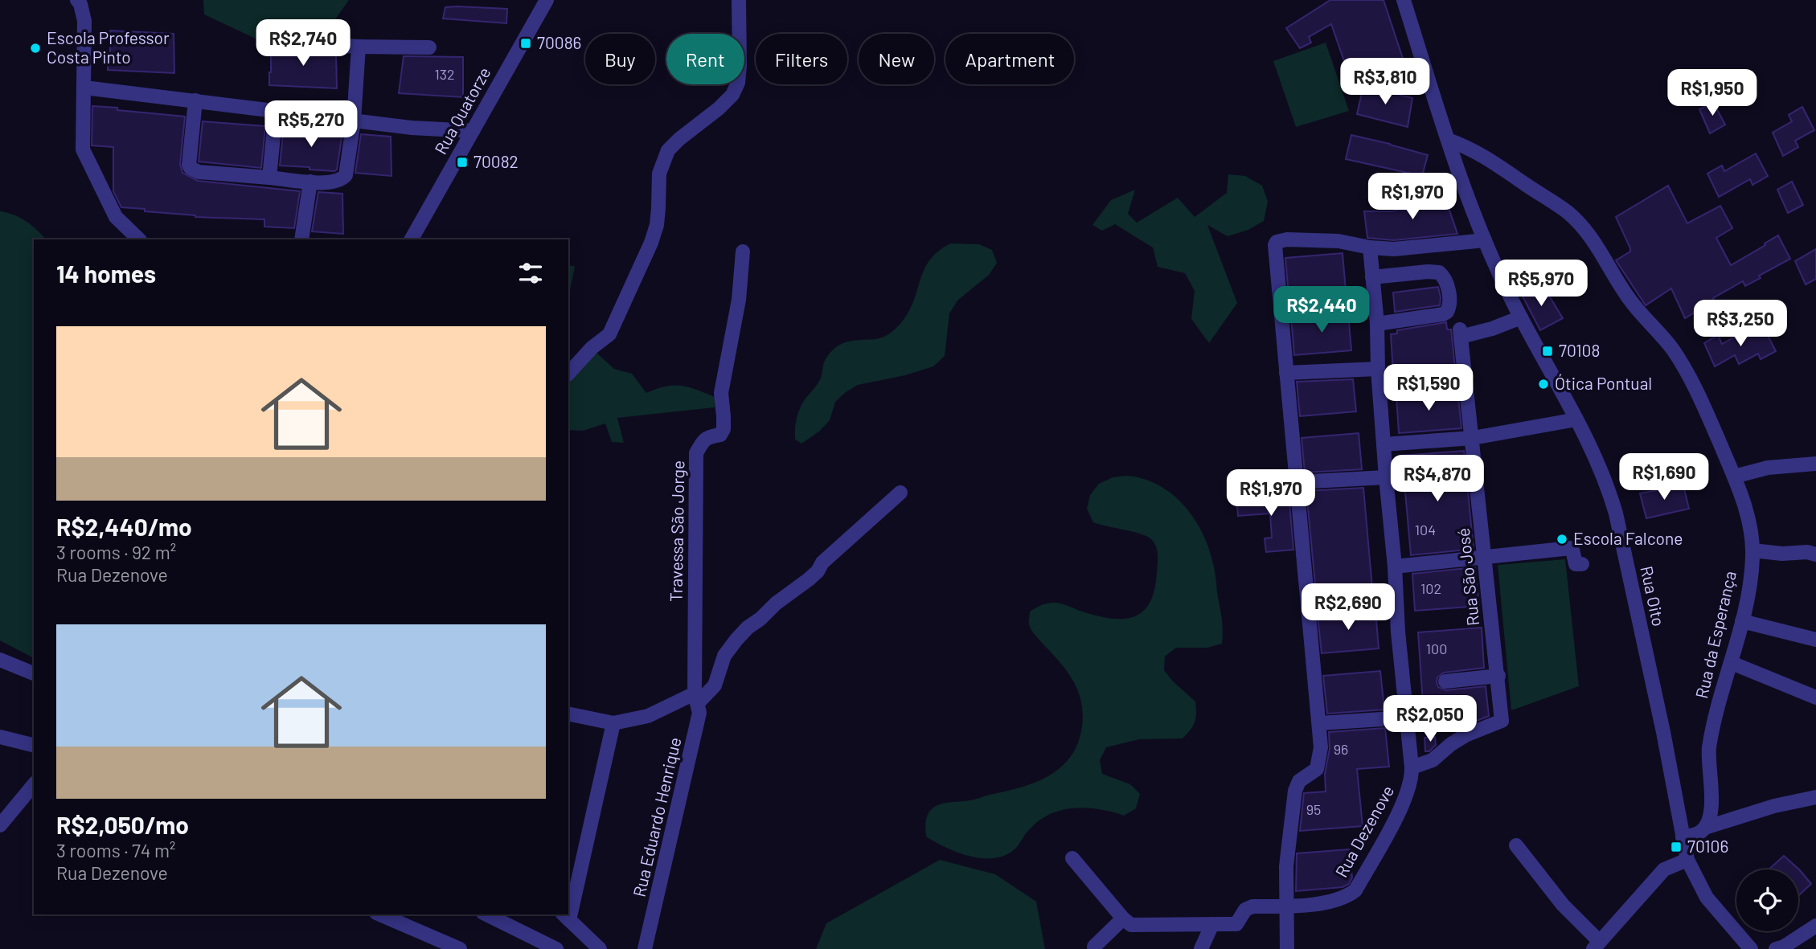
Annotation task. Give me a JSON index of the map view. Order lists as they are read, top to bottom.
{
  "streets": {
    "street": [
      "Rua Quatorze",
      "Travessa São Jorge",
      "Rua São José",
      "Rua Oito",
      "Rua da Esperança",
      "Rua Eduardo Henrique",
      "Rua Dezenove"
    ]
  },
  "crossings": [
    ["Travessa São Jorge", "Rua Eduardo Henrique"],
    ["Rua São José", "Rua Oito"],
    ["Rua São José", "Rua Dezenove"],
    ["Rua Oito", "Rua da Esperança"]
  ],
  "places": {
    "transit": [
      "70086",
      "70082",
      "70108",
      "70106"
    ],
    "other": ["Escola Professor Costa Pinto", "Ótica Pontual", "Escola Falcone"]
  },
  "house_numbers": [
    "132",
    "104",
    "102",
    "100",
    "96",
    "95"
  ],
  "page": {
    "price": [
      "R$2,740",
      "R$3,810",
      "R$1,950",
      "R$5,270",
      "R$1,970",
      "R$5,970",
      "R$2,440",
      "R$3,250",
      "R$1,590",
      "R$1,690",
      "R$4,870",
      "R$1,970",
      "R$2,690",
      "R$2,050"
    ],
    "chip": [
      "Buy",
      "Rent",
      "Filters",
      "New",
      "Apartment"
    ],
    "heading": "14 homes",
    "list": [
      {
        "name": "R$2,440/mo",
        "note": "3 rooms · 92 m² · Rua Dezenove"
      },
      {
        "name": "R$2,050/mo",
        "note": "3 rooms · 74 m² · Rua Dezenove"
      }
    ]
  }
}
